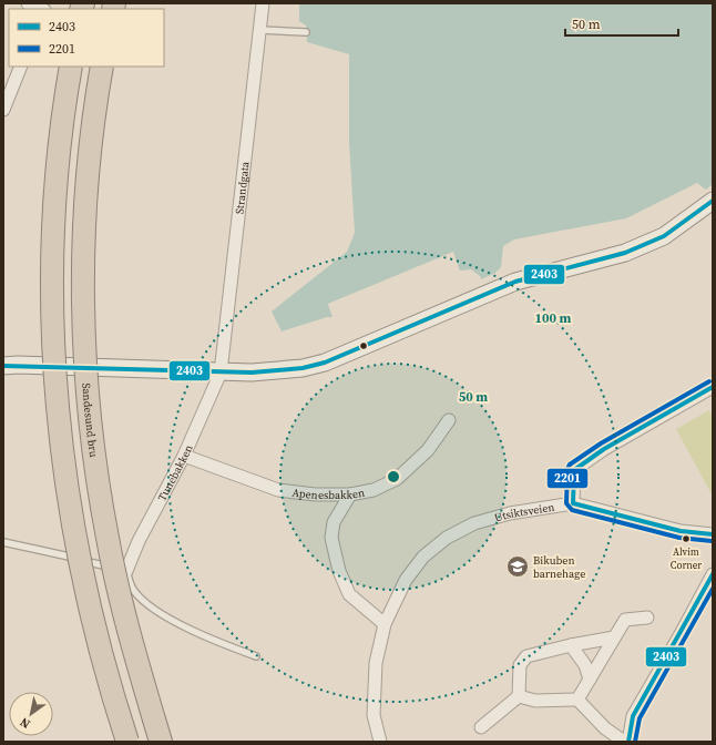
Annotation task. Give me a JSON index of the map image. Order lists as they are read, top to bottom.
{
  "streets": {
    "highway": ["Sandesund bru"],
    "street": [
      "Strandgata",
      "Tunebakken",
      "Apenesbakken",
      "Utsiktsveien"
    ]
  },
  "crossings": [
    ["Strandgata", "Tunebakken"],
    ["Tunebakken", "Apenesbakken"]
  ],
  "places": {
    "other": ["Alvim Corner"],
    "school or university": ["Bikuben barnehage"]
  },
  "lines": ["transit line 2403", "transit line 2201"],
  "legend": ["2403", "2201"],
  "scale_bar": "50 m",
  "north": "bottom left",
  "rings": ["100 m", "50 m"]
}
